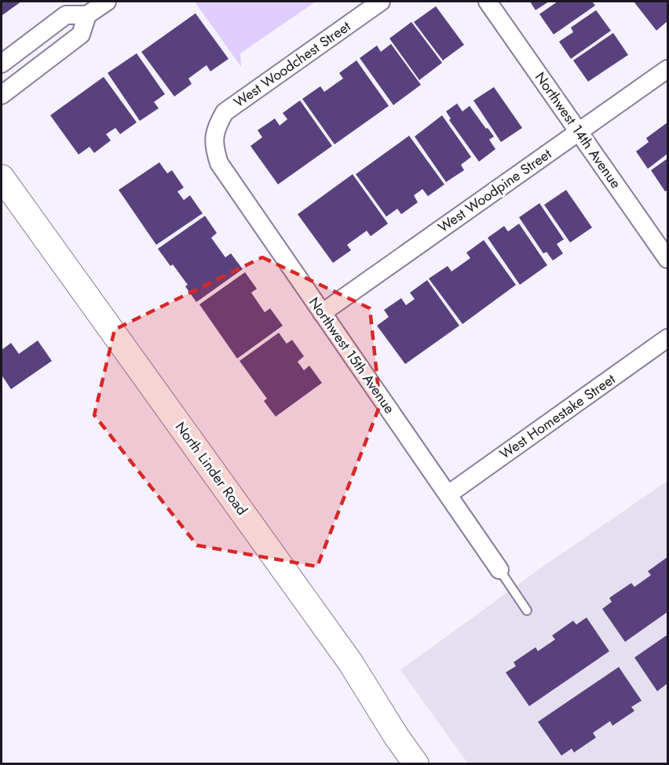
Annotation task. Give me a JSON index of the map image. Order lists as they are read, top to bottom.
{
  "streets": {
    "main road": ["North Linder Road"],
    "street": [
      "West Woodchest Street",
      "Northwest 14th Avenue",
      "West Woodpine Street",
      "Northwest 15th Avenue",
      "West Homestake Street"
    ]
  },
  "crossings": [
    ["West Woodchest Street", "Northwest 15th Avenue"],
    ["Northwest 14th Avenue", "West Woodpine Street"],
    ["West Woodpine Street", "Northwest 15th Avenue"],
    ["Northwest 15th Avenue", "West Homestake Street"]
  ]
}
